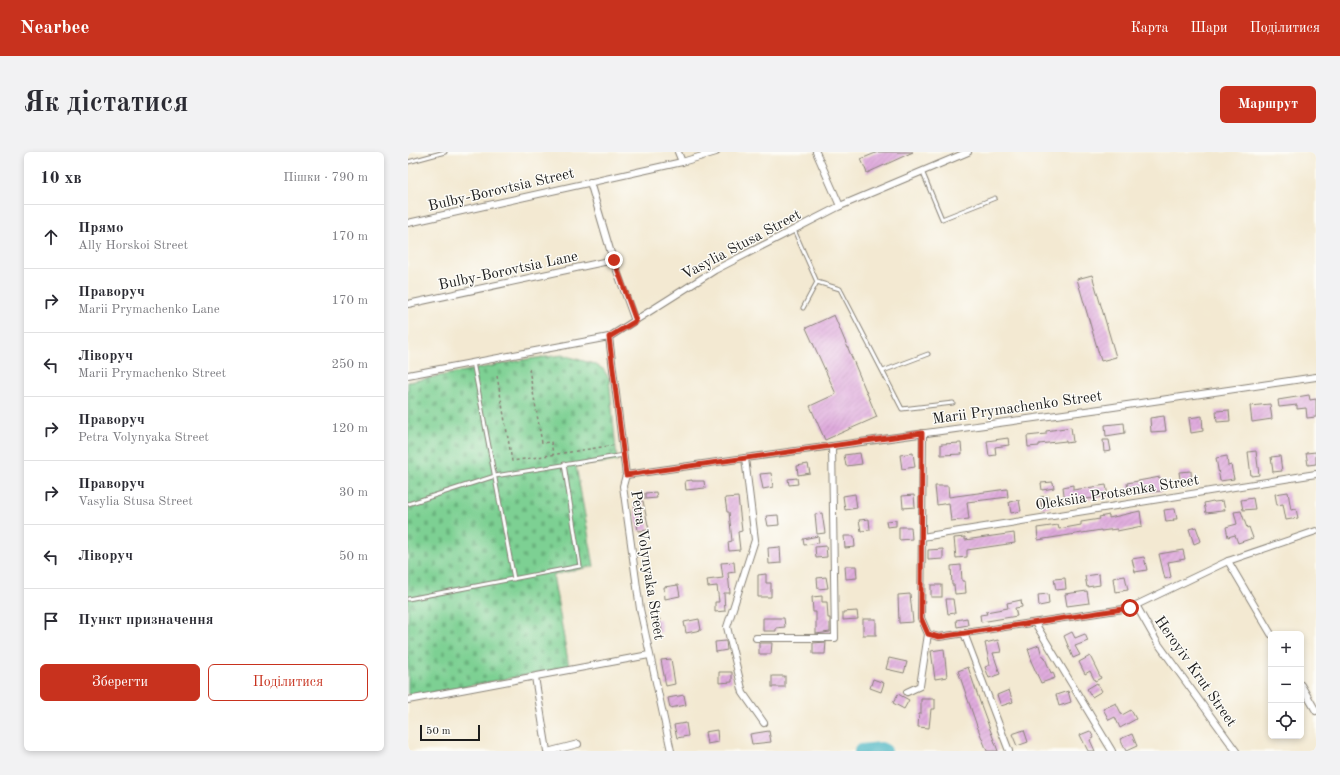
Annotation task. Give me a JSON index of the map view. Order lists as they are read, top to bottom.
{
  "streets": {
    "street": [
      "Bulby-Borovtsia Street",
      "Vasylia Stusa Street",
      "Bulby-Borovtsia Lane",
      "Marii Prymachenko Street",
      "Oleksiia Protsenka Street",
      "Petra Volynyaka Street",
      "Heroyiv Krut Street"
    ]
  },
  "crossings": [
    ["Vasylia Stusa Street", "Petra Volynyaka Street"],
    ["Marii Prymachenko Street", "Petra Volynyaka Street"]
  ],
  "scale_bar": "50 m",
  "page": {
    "header": "Nearbee",
    "nav": ["Карта", "Шари", "Поділитися"],
    "buttons": [
      "Маршрут",
      ["Зберегти", "Поділитися"]
    ],
    "title": "Як дістатися",
    "heading": ["10 хв", "Пішки · 790 m"],
    "list": [
      ["Прямо", "Ally Horskoi Street", "170 m"],
      ["Праворуч", "Marii Prymachenko Lane", "170 m"],
      ["Ліворуч", "Marii Prymachenko Street", "250 m"],
      ["Праворуч", "Petra Volynyaka Street", "120 m"],
      ["Праворуч", "Vasylia Stusa Street", "30 m"],
      ["Ліворуч", "50 m"],
      "Пункт призначення"
    ],
    "map_buttons": ["+", "−"],
    "scale": "50 m"
  }
}
